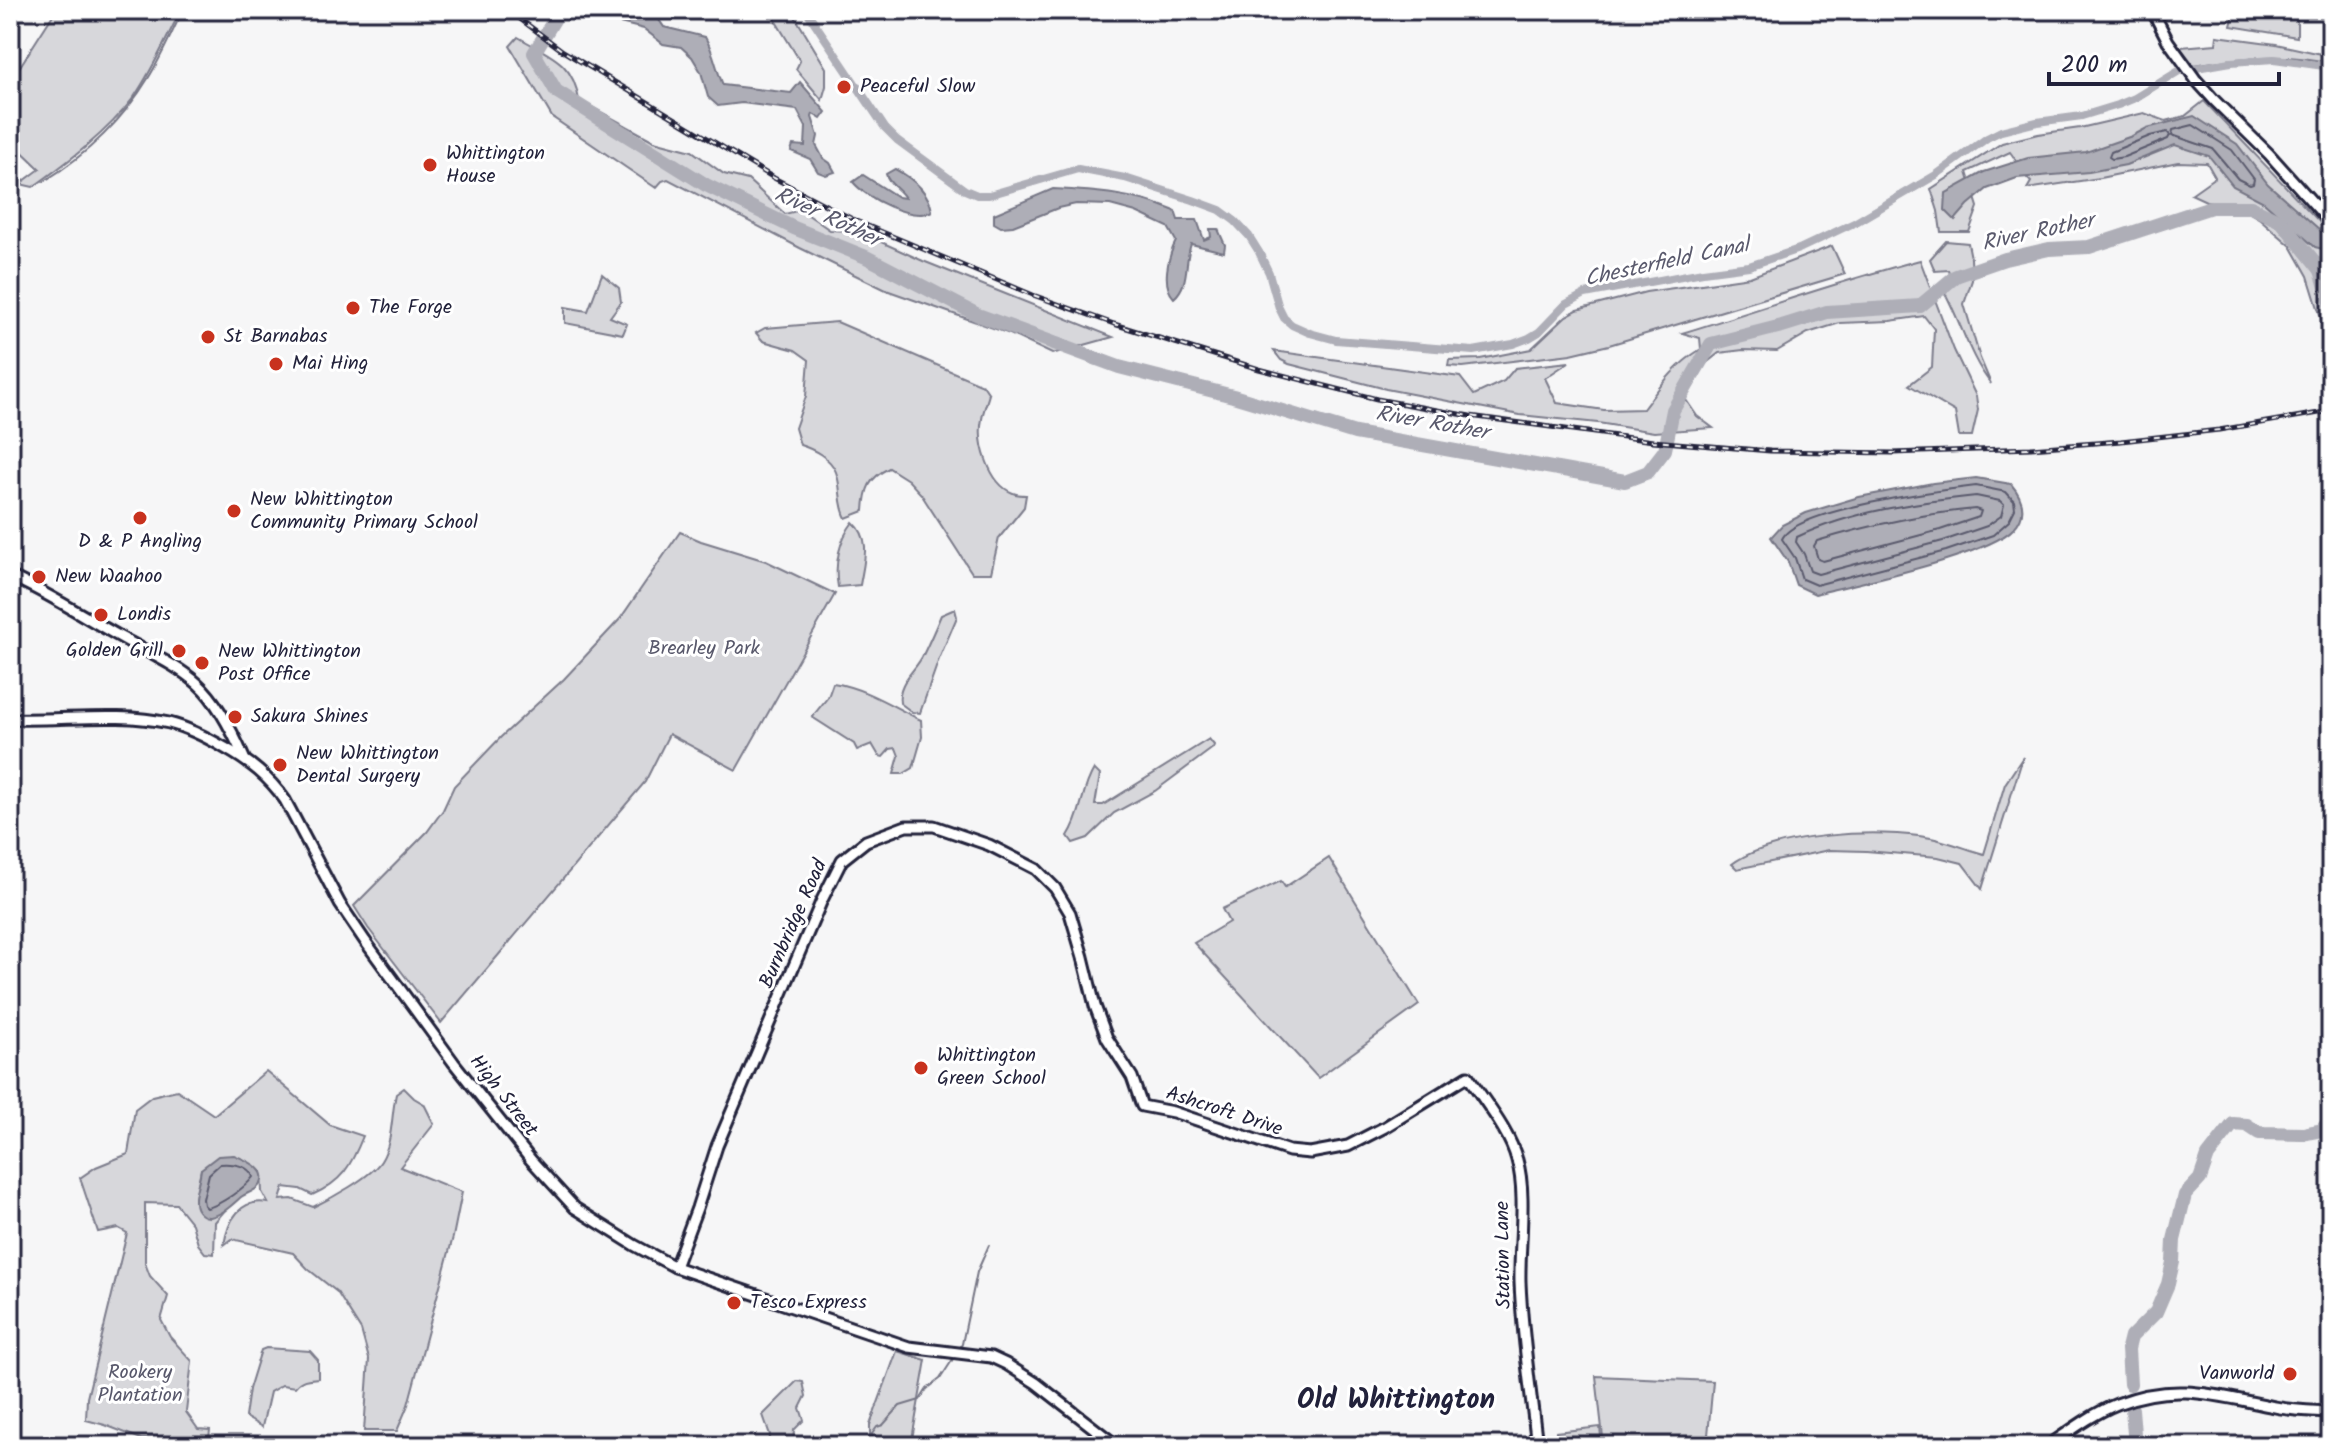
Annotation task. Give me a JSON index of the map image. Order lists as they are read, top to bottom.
{
  "streets": {
    "main road": [
      "Burnbridge Road",
      "High Street",
      "Ashcroft Drive",
      "Station Lane"
    ]
  },
  "crossings": [
    ["Burnbridge Road", "High Street"],
    ["Burnbridge Road", "Ashcroft Drive"],
    ["Ashcroft Drive", "Station Lane"]
  ],
  "districts": ["Old Whittington"],
  "water": ["River Rother", "Chesterfield Canal"],
  "parks": ["Brearley Park", "Rookery Plantation"],
  "places": [
    "Peaceful Slow",
    "Whittington House",
    "The Forge",
    "St Barnabas",
    "Mai Hing",
    "New Whittington Community Primary School",
    "D & P Angling",
    "New Waahoo",
    "Londis",
    "Golden Grill",
    "New Whittington Post Office",
    "Sakura Shines",
    "New Whittington Dental Surgery",
    "Whittington Green School",
    "Tesco Express",
    "Vanworld"
  ],
  "scale_bar": "200 m"
}
